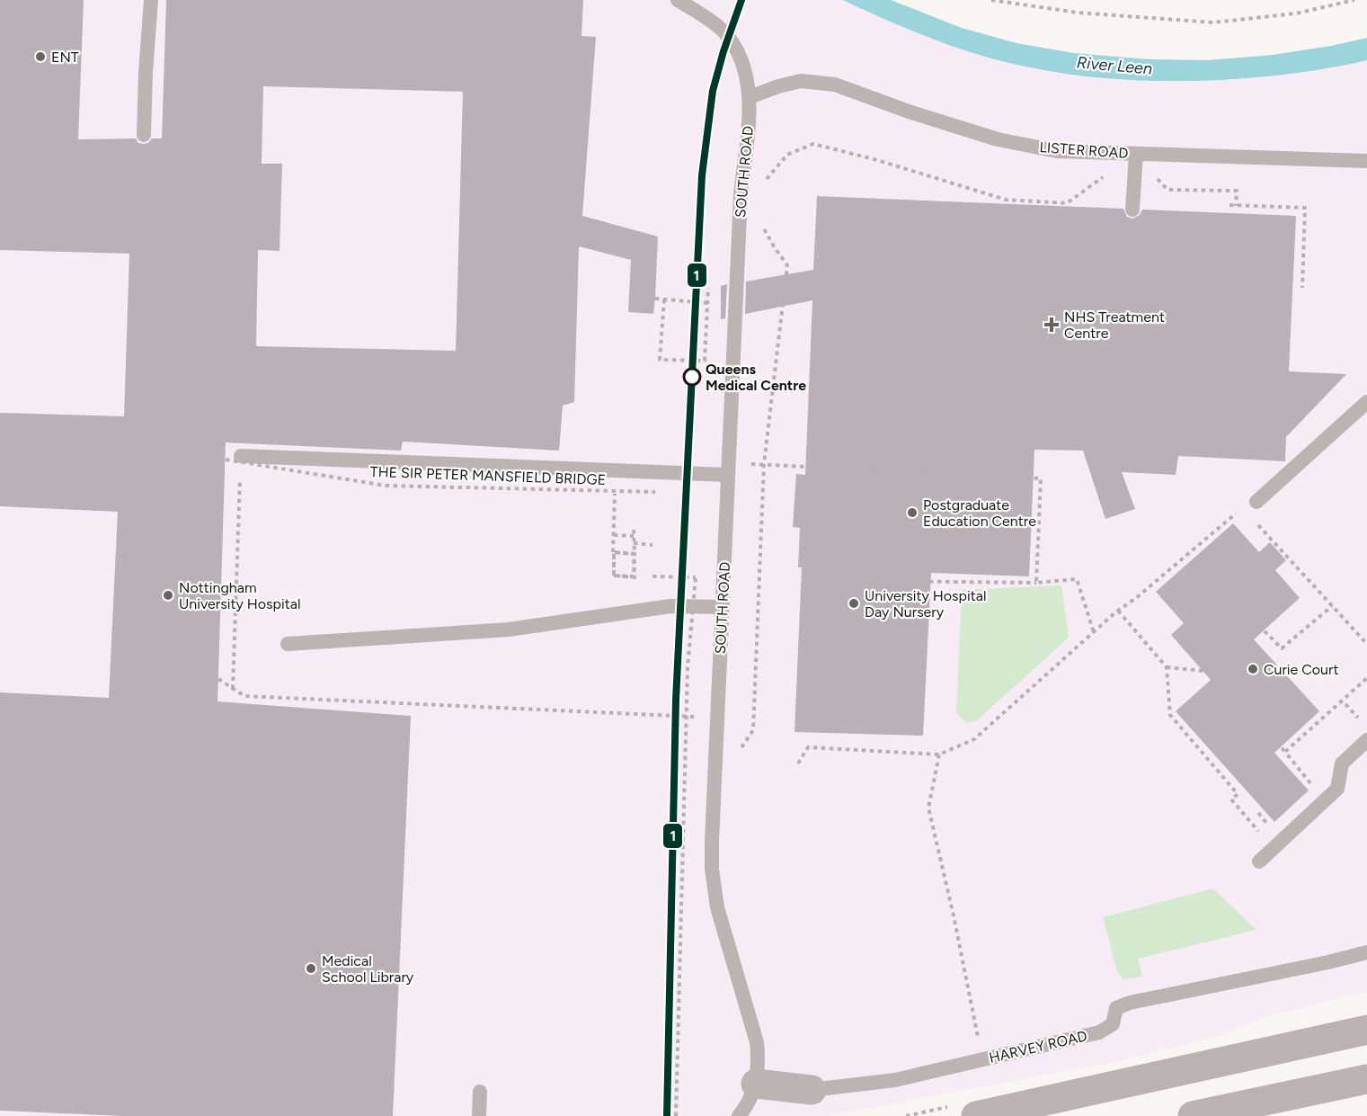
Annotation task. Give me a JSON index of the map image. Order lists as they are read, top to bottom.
{
  "streets": {
    "street": ["HARVEY ROAD"],
    "lane": ["LISTER ROAD", "SOUTH ROAD"],
    "path": ["THE SIR PETER MANSFIELD BRIDGE"]
  },
  "crossings": [
    ["LISTER ROAD", "SOUTH ROAD"],
    ["SOUTH ROAD", "HARVEY ROAD"]
  ],
  "water": ["River Leen"],
  "places": {
    "other": [
      "ENT",
      "Queens Medical Centre",
      "Postgraduate Education Centre",
      "Nottingham University Hospital",
      "University Hospital Day Nursery",
      "Curie Court",
      "Medical School Library"
    ],
    "health": ["NHS Treatment Centre"]
  },
  "lines": ["transit line 1"]
}
